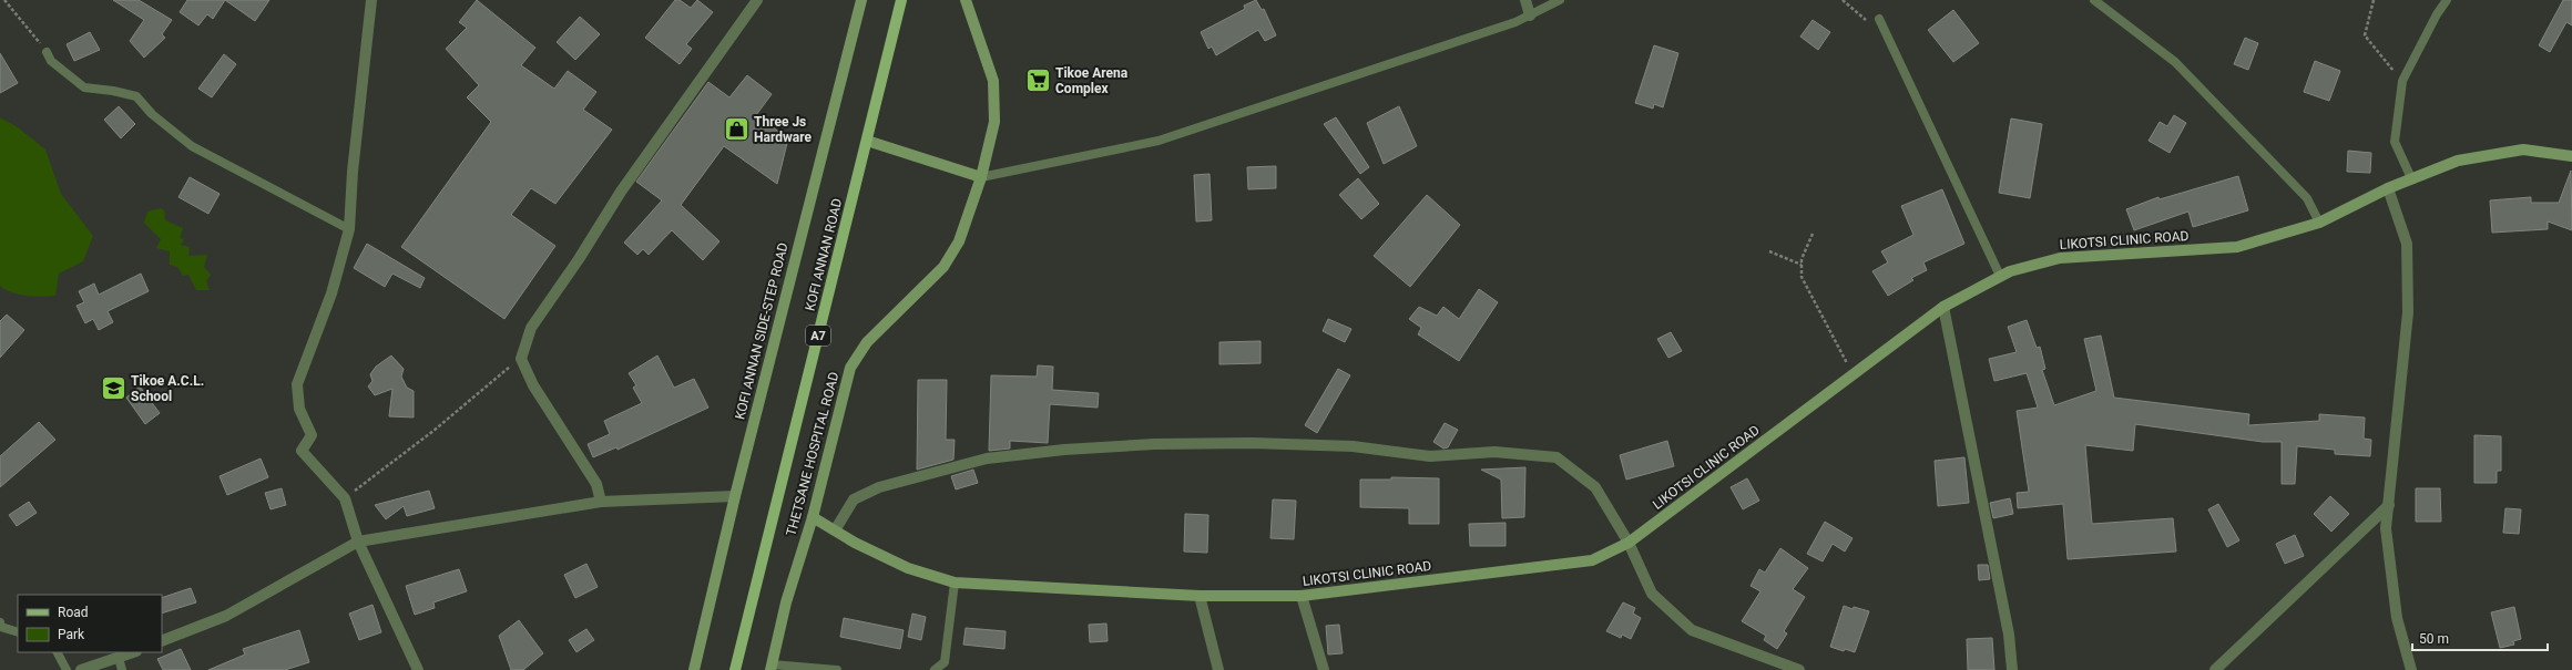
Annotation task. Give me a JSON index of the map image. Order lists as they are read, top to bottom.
{
  "streets": {
    "main road": ["KOFI ANNAN ROAD", "A7"],
    "street": ["LIKOTSI CLINIC ROAD", "KOFI ANNAN SIDE-STEP ROAD", "THETSANE HOSPITAL ROAD"]
  },
  "crossings": [
    ["LIKOTSI CLINIC ROAD", "THETSANE HOSPITAL ROAD"]
  ],
  "places": {
    "supermarket": ["Tikoe Arena Complex"],
    "shop": ["Three Js Hardware"],
    "school or university": ["Tikoe A.C.L. School"]
  },
  "legend": ["Road", "Park"],
  "scale_bar": "50 m"
}
